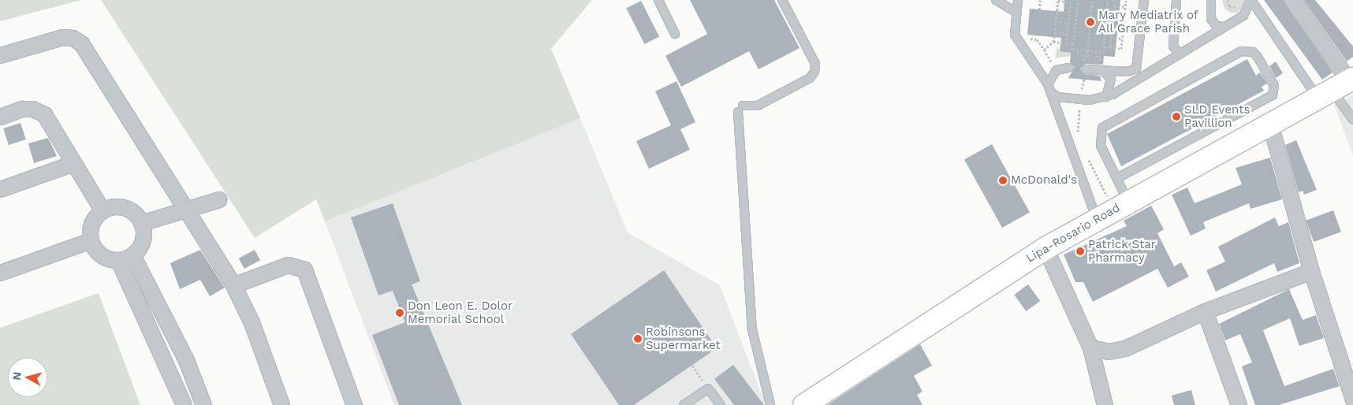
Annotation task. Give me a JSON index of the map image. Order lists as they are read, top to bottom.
{
  "streets": {
    "main road": ["Lipa-Rosario Road"]
  },
  "places": [
    "Mary Mediatrix of All Grace Parish",
    "SLD Events Pavillion",
    "McDonald's",
    "Patrick Star Pharmacy",
    "Don Leon E. Dolor Memorial School",
    "Robinsons Supermarket"
  ],
  "north": "left"
}
